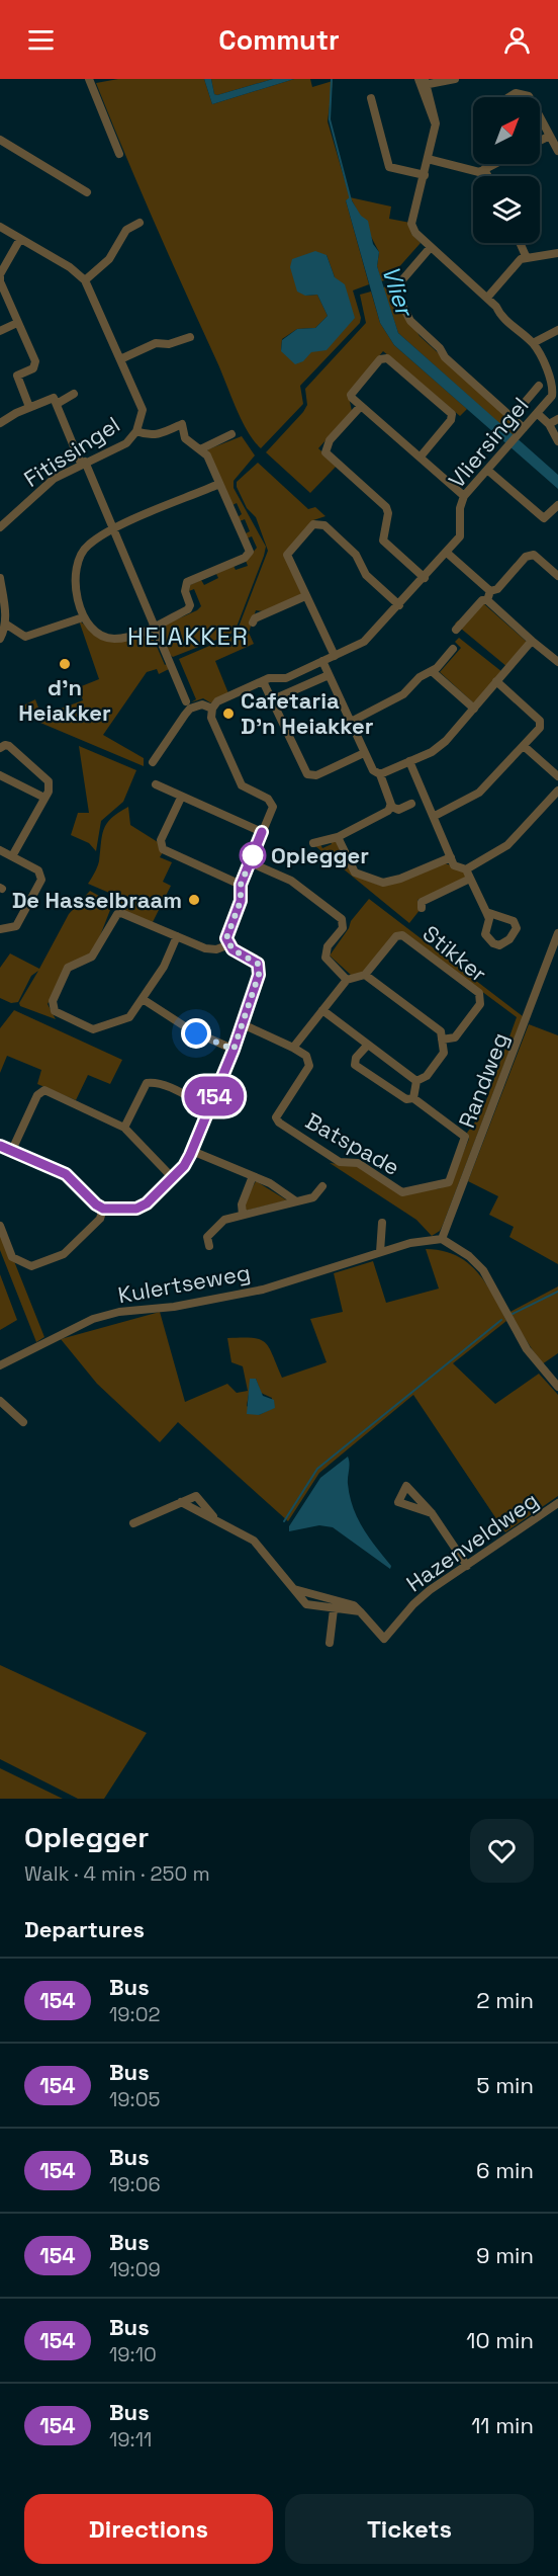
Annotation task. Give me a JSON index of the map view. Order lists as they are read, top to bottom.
{
  "streets": {
    "street": [
      "Vliersingel",
      "Fitissingel",
      "Stikker",
      "Randweg",
      "Batspade",
      "Kulertseweg",
      "Hazenveldweg"
    ]
  },
  "crossings": [
    ["Randweg", "Kulertseweg"]
  ],
  "districts": ["HEIAKKER"],
  "water": ["Vlier"],
  "places": [
    "d'n Heiakker",
    "Cafetaria D'n Heiakker",
    "Oplegger",
    "De Hasselbraam"
  ],
  "lines": ["bus line 154"],
  "north": "top right",
  "page": {
    "header": "Commutr",
    "on_map": "154",
    "heading": [
      ["Oplegger", "Walk · 4 min · 250 m"],
      "Departures"
    ],
    "list": [
      {
        "mark": "154",
        "name": "Bus",
        "note": "19:02",
        "value": "2 min"
      },
      {
        "mark": "154",
        "name": "Bus",
        "note": "19:05",
        "value": "5 min"
      },
      {
        "mark": "154",
        "name": "Bus",
        "note": "19:06",
        "value": "6 min"
      },
      {
        "mark": "154",
        "name": "Bus",
        "note": "19:09",
        "value": "9 min"
      },
      {
        "mark": "154",
        "name": "Bus",
        "note": "19:10",
        "value": "10 min"
      },
      {
        "mark": "154",
        "name": "Bus",
        "note": "19:11",
        "value": "11 min"
      }
    ],
    "buttons": ["Directions", "Tickets"]
  }
}
